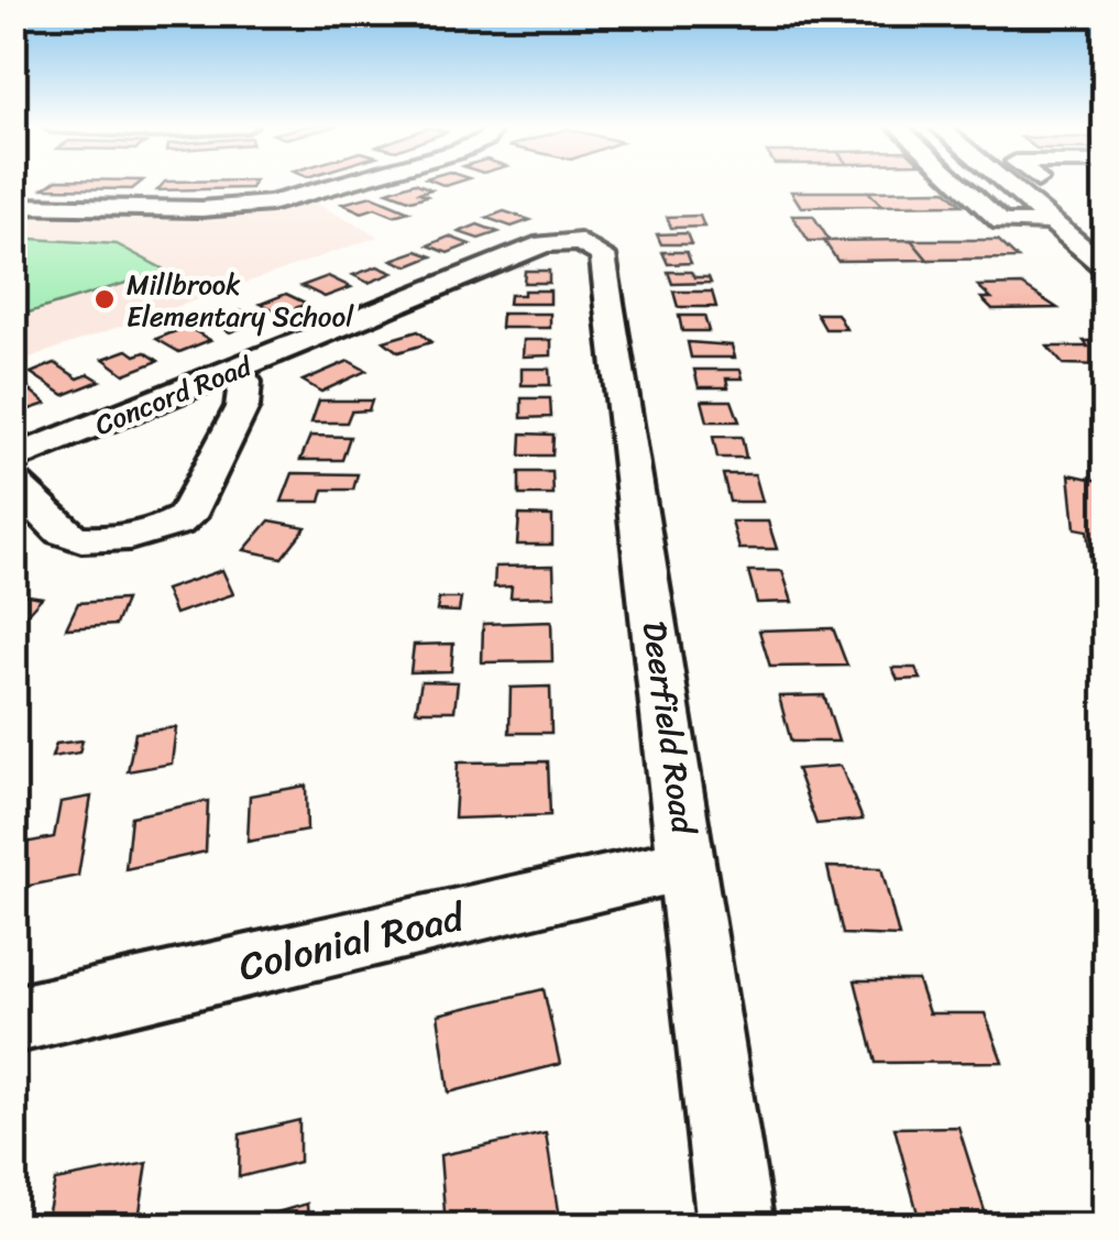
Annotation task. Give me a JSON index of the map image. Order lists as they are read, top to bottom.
{
  "streets": {
    "street": ["Concord Road", "Deerfield Road", "Colonial Road"]
  },
  "crossings": [
    ["Concord Road", "Deerfield Road"],
    ["Deerfield Road", "Colonial Road"]
  ],
  "places": ["Millbrook Elementary School"]
}
